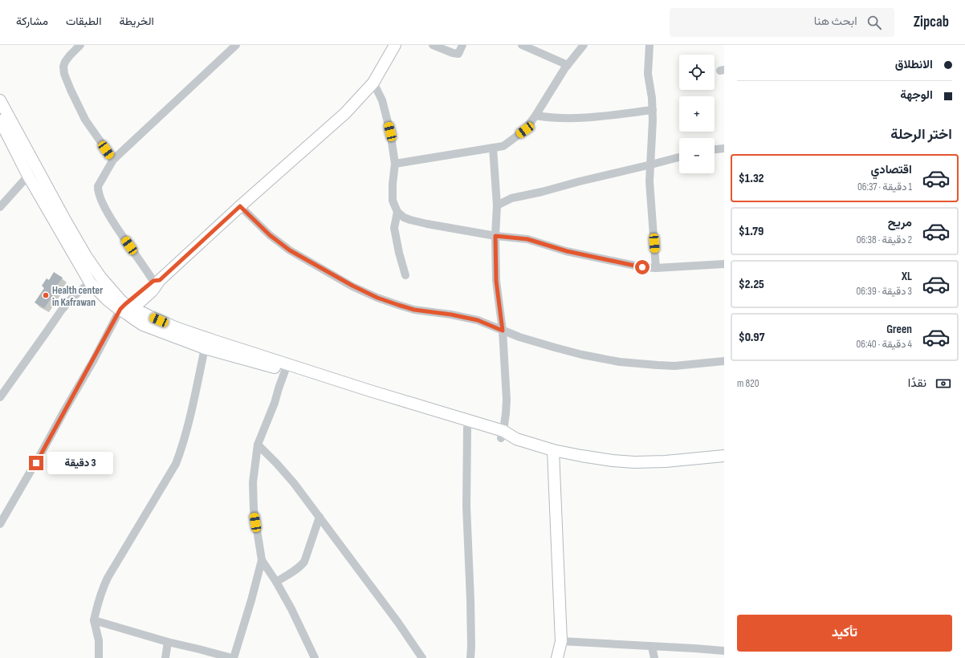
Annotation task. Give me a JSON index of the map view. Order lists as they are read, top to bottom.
{
  "places": ["Health center in Kafrawan"],
  "page": {
    "header": "Zipcab",
    "search": "ابحث هنا",
    "nav": ["الخريطة", "الطبقات", "مشاركة"],
    "banner": ["الانطلاق", "الوجهة"],
    "map_buttons": ["+", "−"],
    "heading": "اختر الرحلة",
    "list": [
      {
        "name": "اقتصادي",
        "note": "1 دقيقة · 06:37",
        "value": "$1.32"
      },
      {
        "name": "مريح",
        "note": "2 دقيقة · 06:38",
        "value": "$1.79"
      },
      {
        "name": "XL",
        "note": "3 دقيقة · 06:39",
        "value": "$2.25"
      },
      {
        "name": "Green",
        "note": "4 دقيقة · 06:40",
        "value": "$0.97"
      }
    ],
    "pay": ["نقدًا", "820 m"],
    "bubble": "3 دقيقة",
    "buttons": "تأكيد"
  }
}
